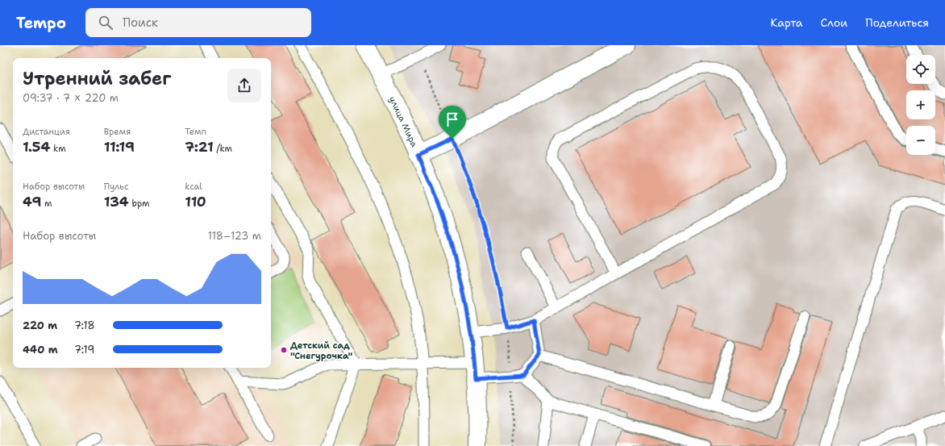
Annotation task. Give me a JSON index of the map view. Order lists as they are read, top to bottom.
{
  "streets": {
    "street": ["улица Мира"]
  },
  "places": ["Детский сад \"Снегурочка\""],
  "page": {
    "header": "Tempo",
    "search": "Поиск",
    "nav": ["Карта", "Слои", "Поделиться"],
    "map_buttons": ["+", "−"],
    "heading": ["Утренний забег", "09:37 · 7 × 220 m"],
    "stats": [
      ["Дистанция", "1.54 km"],
      ["Время", "11:19"],
      ["Темп", "7:21 /km"],
      ["Набор высоты", "49 m"],
      ["Пульс", "134 bpm"],
      ["kcal", "110"]
    ],
    "chart": ["Набор высоты", "118–123 m"],
    "list": [
      {
        "name": "220 m",
        "note": "7:18"
      },
      {
        "name": "440 m",
        "note": "7:19"
      }
    ]
  }
}
